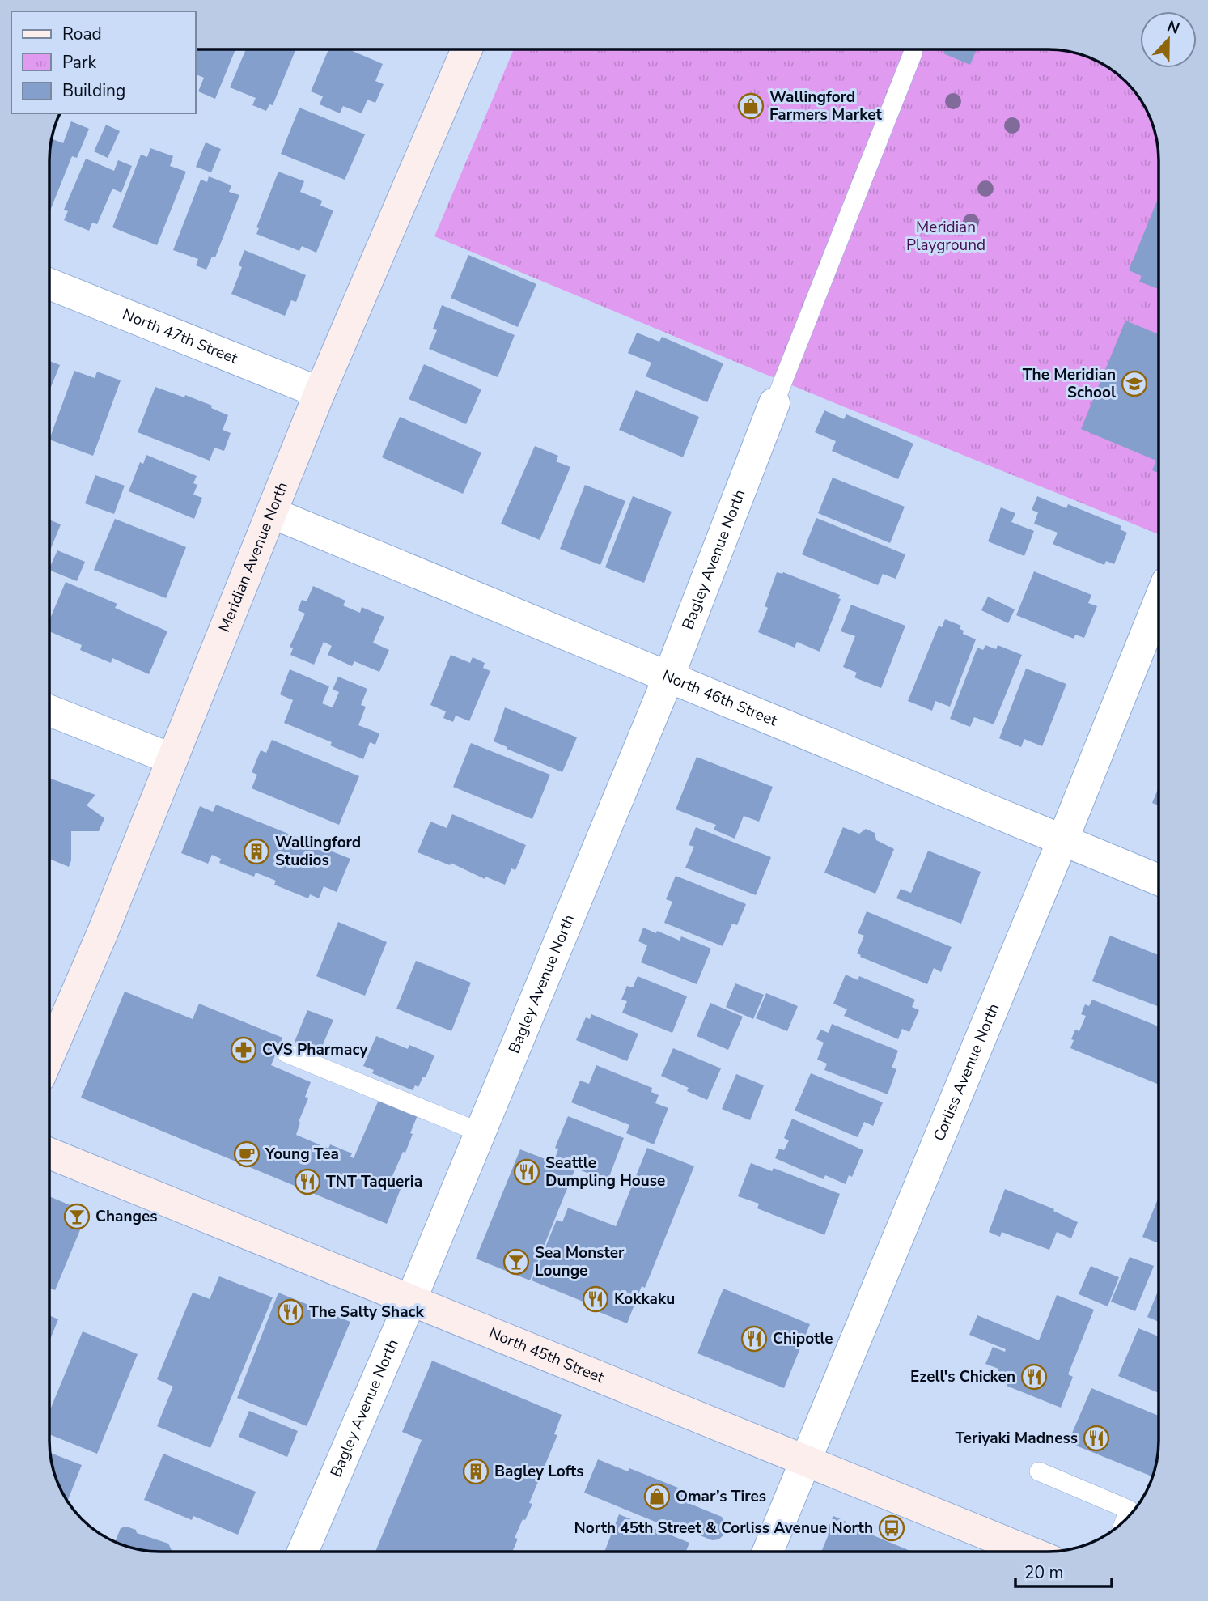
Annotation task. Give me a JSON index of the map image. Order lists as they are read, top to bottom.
{
  "streets": {
    "street": [
      "North 47th Street",
      "Meridian Avenue North",
      "Bagley Avenue North",
      "North 46th Street",
      "Corliss Avenue North",
      "North 45th Street"
    ]
  },
  "crossings": [
    ["North 47th Street", "Meridian Avenue North"],
    ["Meridian Avenue North", "North 46th Street"],
    ["Bagley Avenue North", "North 46th Street"],
    ["Bagley Avenue North", "North 45th Street"],
    ["North 46th Street", "Corliss Avenue North"],
    ["Corliss Avenue North", "North 45th Street"]
  ],
  "parks": ["Meridian Playground"],
  "places": {
    "shop": ["Wallingford Farmers Market", "Omar’s Tires"],
    "school or university": ["The Meridian School"],
    "building": ["Wallingford Studios", "Bagley Lofts"],
    "pharmacy": ["CVS Pharmacy"],
    "cafe": ["Young Tea"],
    "restaurant": [
      "Seattle Dumpling House",
      "TNT Taqueria",
      "Kokkaku",
      "The Salty Shack",
      "Chipotle",
      "Ezell's Chicken",
      "Teriyaki Madness"
    ],
    "bar": ["Changes", "Sea Monster Lounge"],
    "bus stop": ["North 45th Street & Corliss Avenue North"]
  },
  "legend": ["Road", "Park", "Building"],
  "scale_bar": "20 m",
  "north": "top"
}
